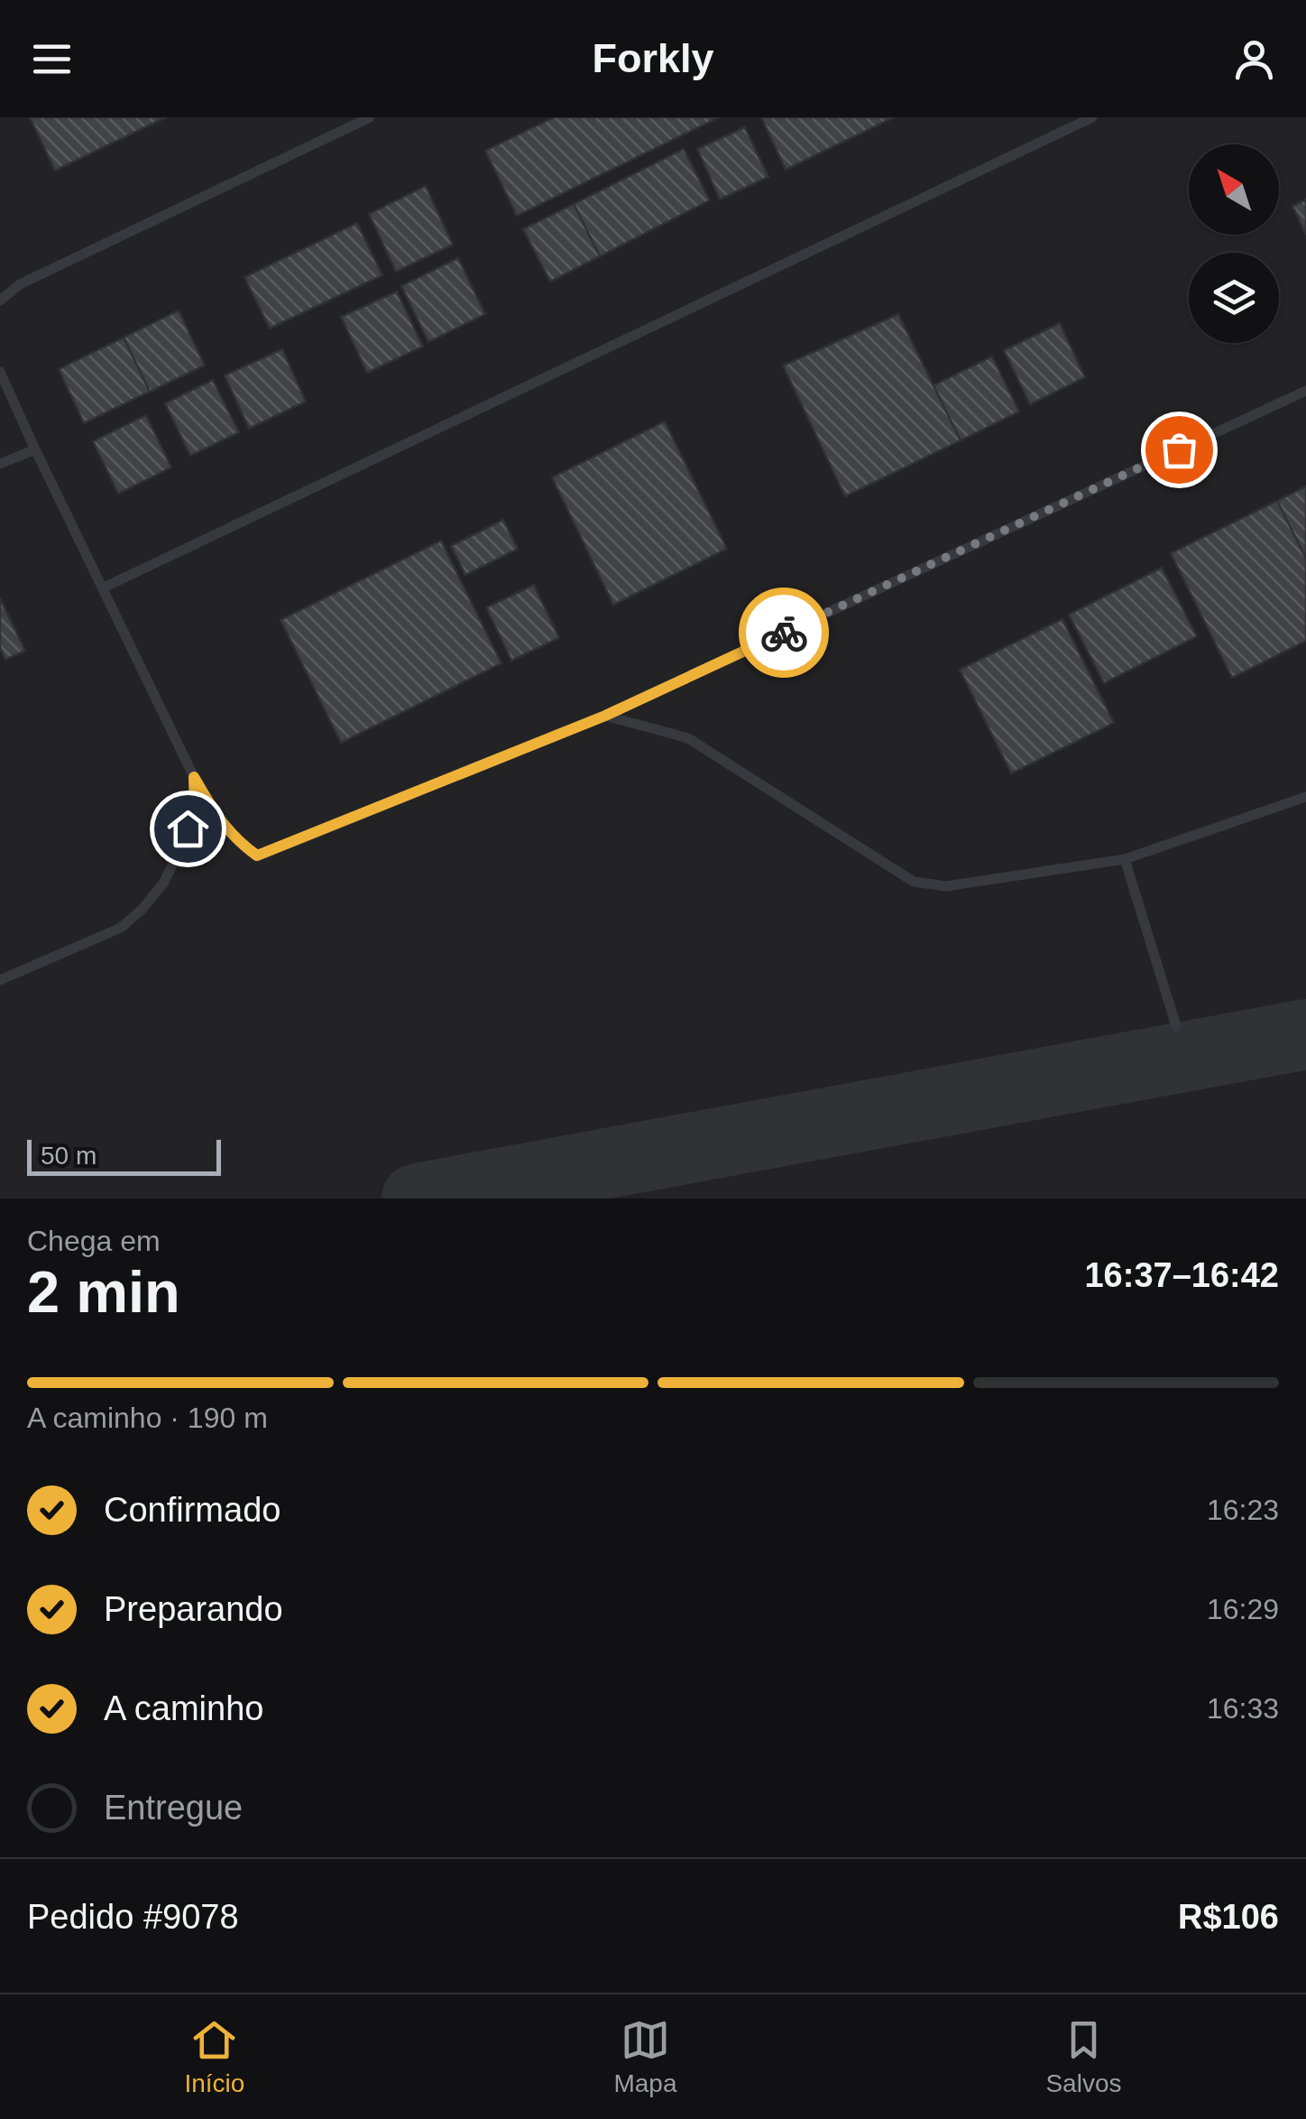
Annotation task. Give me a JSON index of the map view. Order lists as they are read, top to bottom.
{
  "scale_bar": "50 m",
  "north": "top left",
  "page": {
    "header": "Forkly",
    "scale": "50 m",
    "heading": ["2 min", "Chega em", "16:37–16:42"],
    "panel": ["Pedido #9078", "R$106"],
    "bar": "A caminho · 190 m",
    "list": [
      ["Confirmado", "16:23"],
      ["Preparando", "16:29"],
      ["A caminho", "16:33"],
      "Entregue"
    ],
    "tabs": ["Início", "Mapa", "Salvos"]
  }
}
